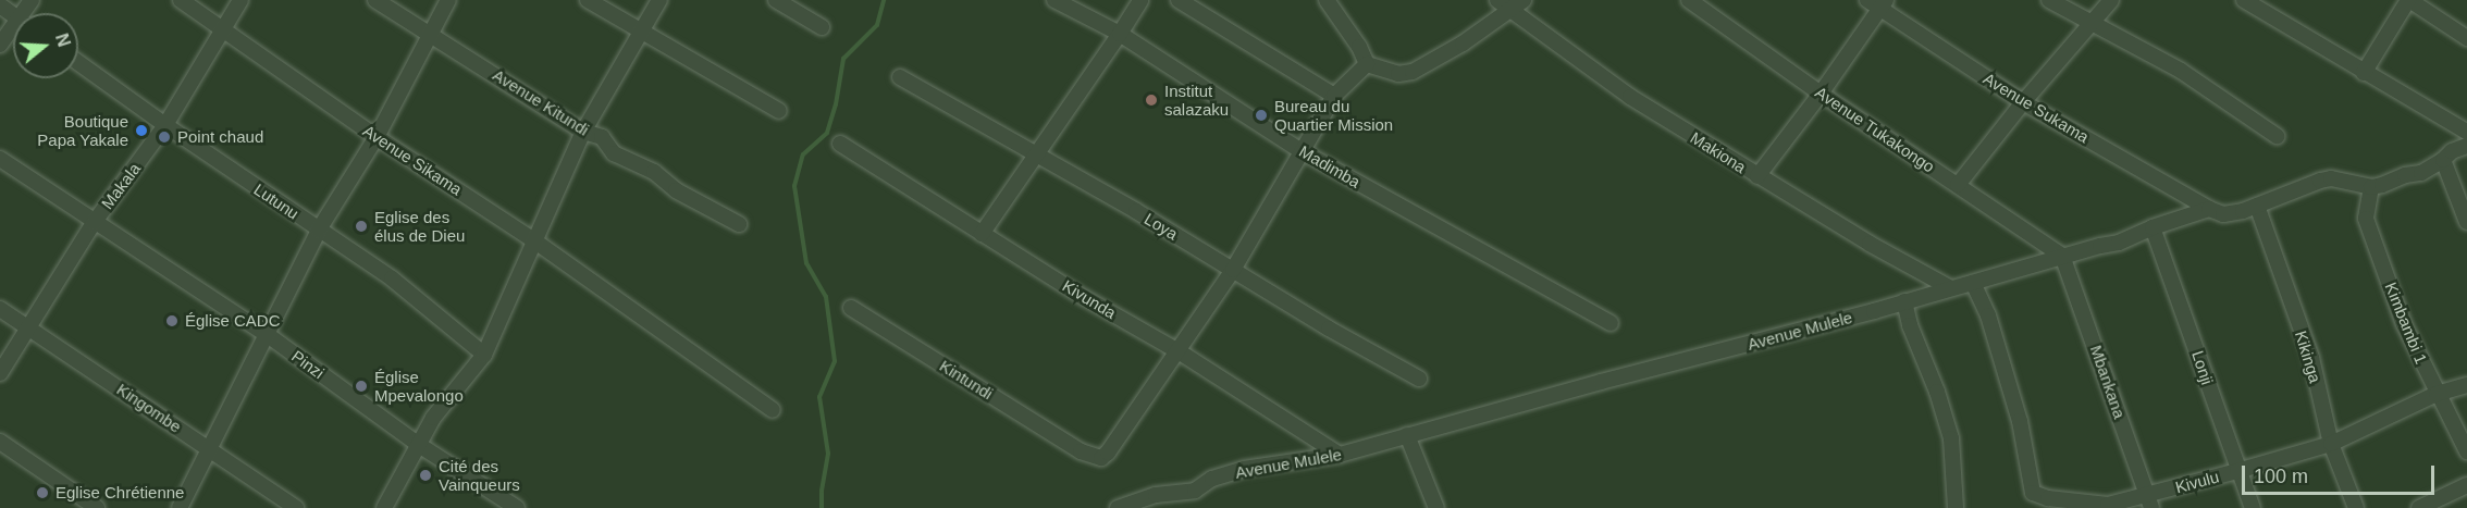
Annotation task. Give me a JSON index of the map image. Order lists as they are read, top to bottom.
{
  "streets": {
    "street": [
      "Avenue Kitundi",
      "Avenue Sukama",
      "Avenue Tukakongo",
      "Makiona",
      "Avenue Sikama",
      "Madimba",
      "Makala",
      "Lutunu",
      "Loya",
      "Kivunda",
      "Kimbambi 1",
      "Avenue Mulele",
      "Kikinga",
      "Pinzi",
      "Lonji",
      "Kintundi",
      "Mbankana",
      "Kingombe",
      "Kivulu"
    ]
  },
  "crossings": [
    ["Avenue Sukama", "Avenue Mulele"],
    ["Avenue Tukakongo", "Avenue Mulele"],
    ["Avenue Tukakongo", "Mbankana"],
    ["Makiona", "Avenue Mulele"],
    ["Avenue Sikama", "Makala"],
    ["Makala", "Lutunu"],
    ["Makala", "Pinzi"],
    ["Makala", "Kingombe"],
    ["Kivunda", "Avenue Mulele"],
    ["Kivunda", "Kintundi"],
    ["Kimbambi 1", "Avenue Mulele"],
    ["Kimbambi 1", "Kivulu"],
    ["Avenue Mulele", "Kikinga"],
    ["Avenue Mulele", "Lonji"],
    ["Avenue Mulele", "Mbankana"],
    ["Avenue Mulele", "Kivulu"],
    ["Kikinga", "Kivulu"],
    ["Lonji", "Kivulu"],
    ["Mbankana", "Kivulu"]
  ],
  "places": [
    "Institut salazaku",
    "Bureau du Quartier Mission",
    "Boutique Papa Yakale",
    "Point chaud",
    "Eglise des élus de Dieu",
    "Église CADC",
    "Église Mpevalongo",
    "Cité des Vainqueurs",
    "Eglise Chrétienne"
  ],
  "scale_bar": "100 m",
  "north": "right"
}
